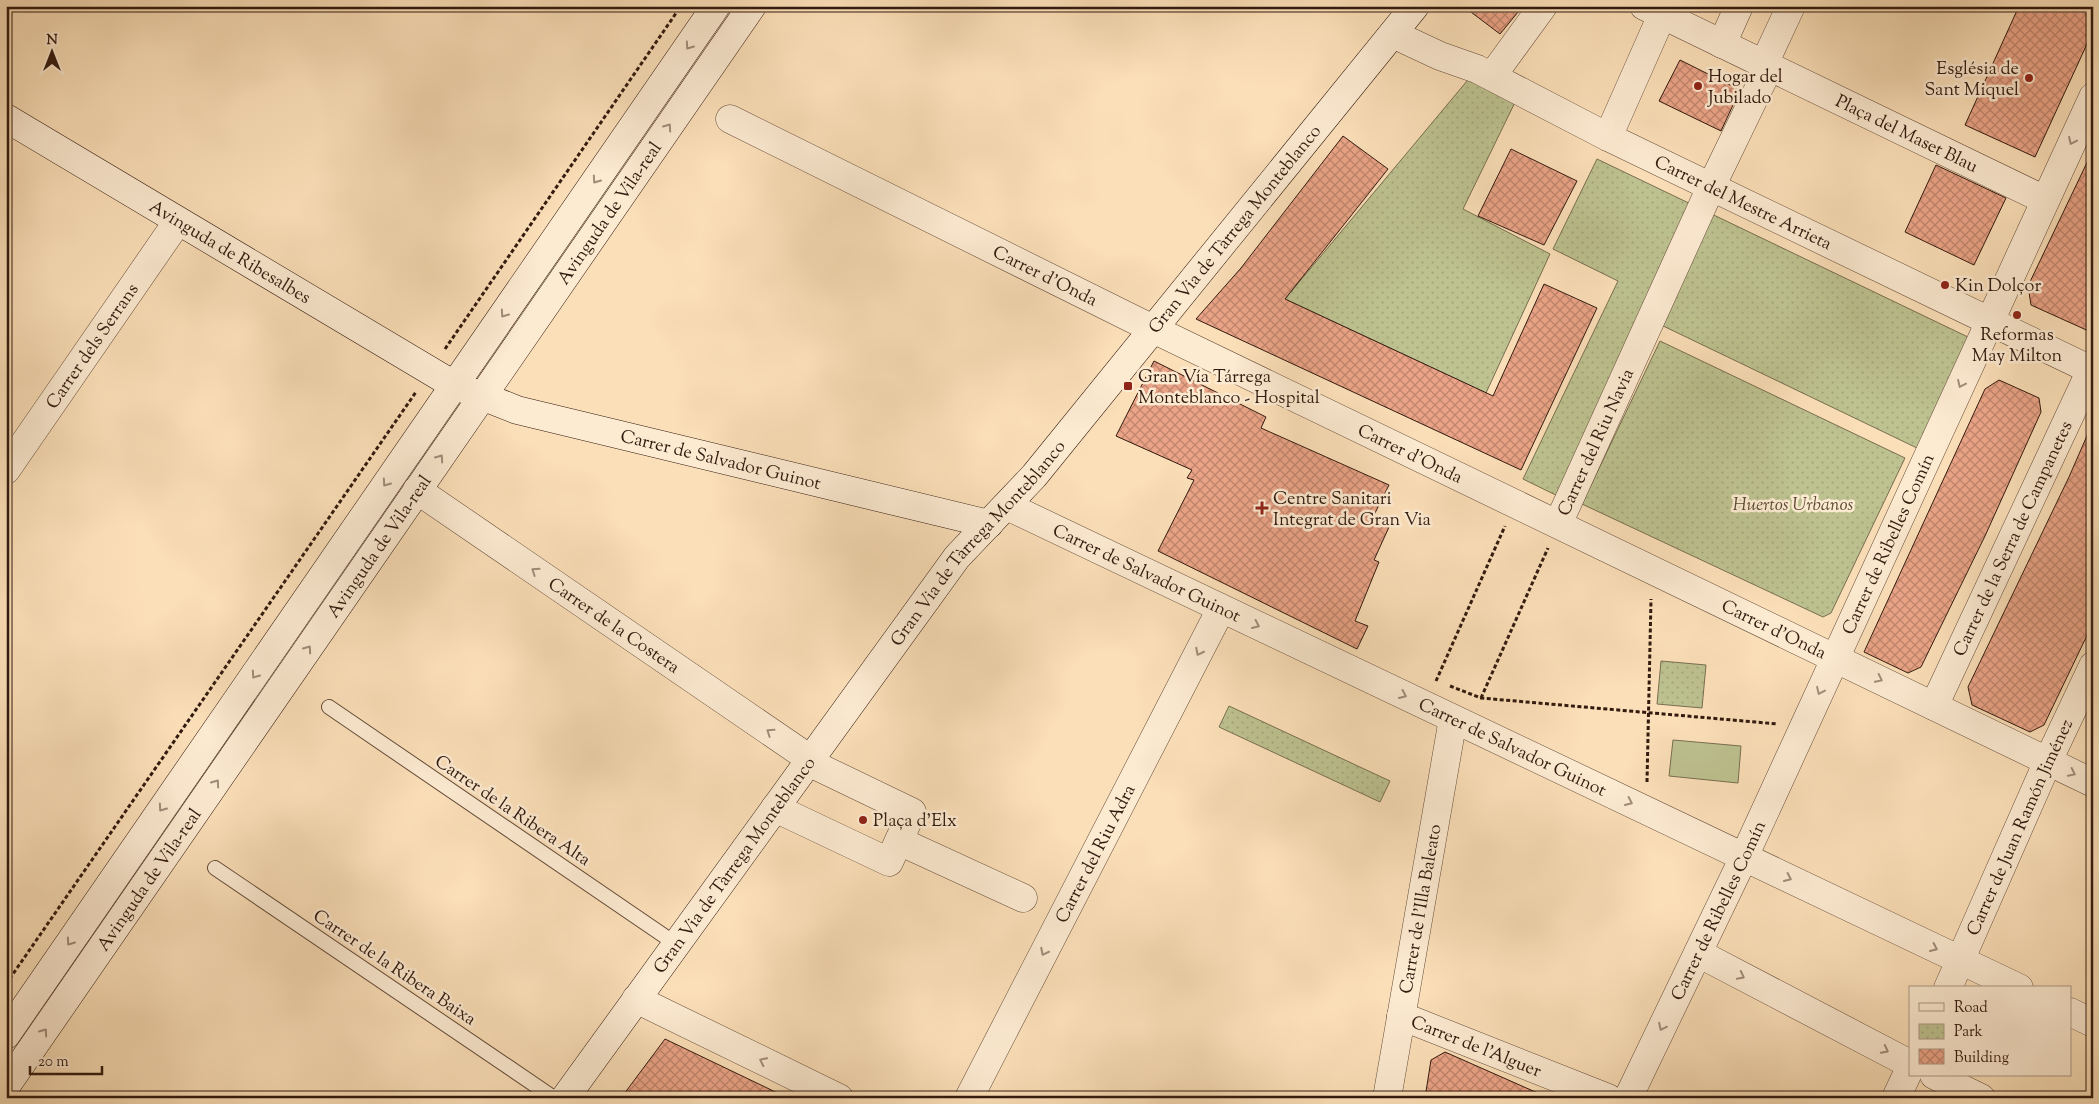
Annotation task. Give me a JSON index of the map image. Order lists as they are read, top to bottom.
{
  "streets": {
    "street": [
      "Plaça del Maset Blau",
      "Carrer del Mestre Arrieta",
      "Avinguda de Vila-real",
      "Gran Via de Tàrrega Monteblanco",
      "Avinguda de Ribesalbes",
      "Carrer d'Onda",
      "Carrer dels Serrans",
      "Carrer del Riu Navia",
      "Carrer de Salvador Guinot",
      "Carrer de la Serra de Campanetes",
      "Carrer de Ribelles Comín",
      "Carrer de la Costera",
      "Carrer de Juan Ramón Jiménez",
      "Carrer del Riu Adra",
      "Carrer de l'Illa Baleato",
      "Carrer de l'Alguer"
    ],
    "lane": ["Carrer de la Ribera Alta", "Carrer de la Ribera Baixa"]
  },
  "crossings": [
    ["Plaça del Maset Blau", "Carrer del Mestre Arrieta"],
    ["Plaça del Maset Blau", "Carrer de Ribelles Comín"],
    ["Carrer del Mestre Arrieta", "Gran Via de Tàrrega Monteblanco"],
    ["Carrer del Mestre Arrieta", "Carrer del Riu Navia"],
    ["Carrer del Mestre Arrieta", "Carrer de la Serra de Campanetes"],
    ["Carrer del Mestre Arrieta", "Carrer de Ribelles Comín"],
    ["Avinguda de Vila-real", "Avinguda de Ribesalbes"],
    ["Avinguda de Vila-real", "Carrer de Salvador Guinot"],
    ["Avinguda de Vila-real", "Carrer de la Costera"],
    ["Gran Via de Tàrrega Monteblanco", "Carrer d'Onda"],
    ["Gran Via de Tàrrega Monteblanco", "Carrer de Salvador Guinot"],
    ["Gran Via de Tàrrega Monteblanco", "Carrer de la Costera"],
    ["Gran Via de Tàrrega Monteblanco", "Carrer de la Ribera Alta"],
    ["Avinguda de Ribesalbes", "Carrer dels Serrans"],
    ["Avinguda de Ribesalbes", "Carrer de Salvador Guinot"],
    ["Carrer d'Onda", "Carrer del Riu Navia"],
    ["Carrer d'Onda", "Carrer de la Serra de Campanetes"],
    ["Carrer d'Onda", "Carrer de Ribelles Comín"],
    ["Carrer d'Onda", "Carrer de Juan Ramón Jiménez"],
    ["Carrer de Salvador Guinot", "Carrer de Ribelles Comín"],
    ["Carrer de Salvador Guinot", "Carrer de Juan Ramón Jiménez"],
    ["Carrer de Salvador Guinot", "Carrer del Riu Adra"],
    ["Carrer de Salvador Guinot", "Carrer de l'Illa Baleato"],
    ["Carrer de l'Illa Baleato", "Carrer de l'Alguer"]
  ],
  "one_way": ["Carrer de Ribelles Comín", "Carrer de la Costera", "Carrer del Riu Adra"],
  "parks": ["Huertos Urbanos"],
  "places": {
    "other": [
      "Església de Sant Miquel",
      "Hogar del Jubilado",
      "Kin Dolçor",
      "Reformas May Milton",
      "Plaça d'Elx"
    ],
    "transit": ["Gran Vía Tárrega Monteblanco - Hospital"],
    "health": ["Centre Sanitari Integrat de Gran Via"]
  },
  "legend": ["Road", "Park", "Building"],
  "scale_bar": "20 m",
  "north": "top"
}
